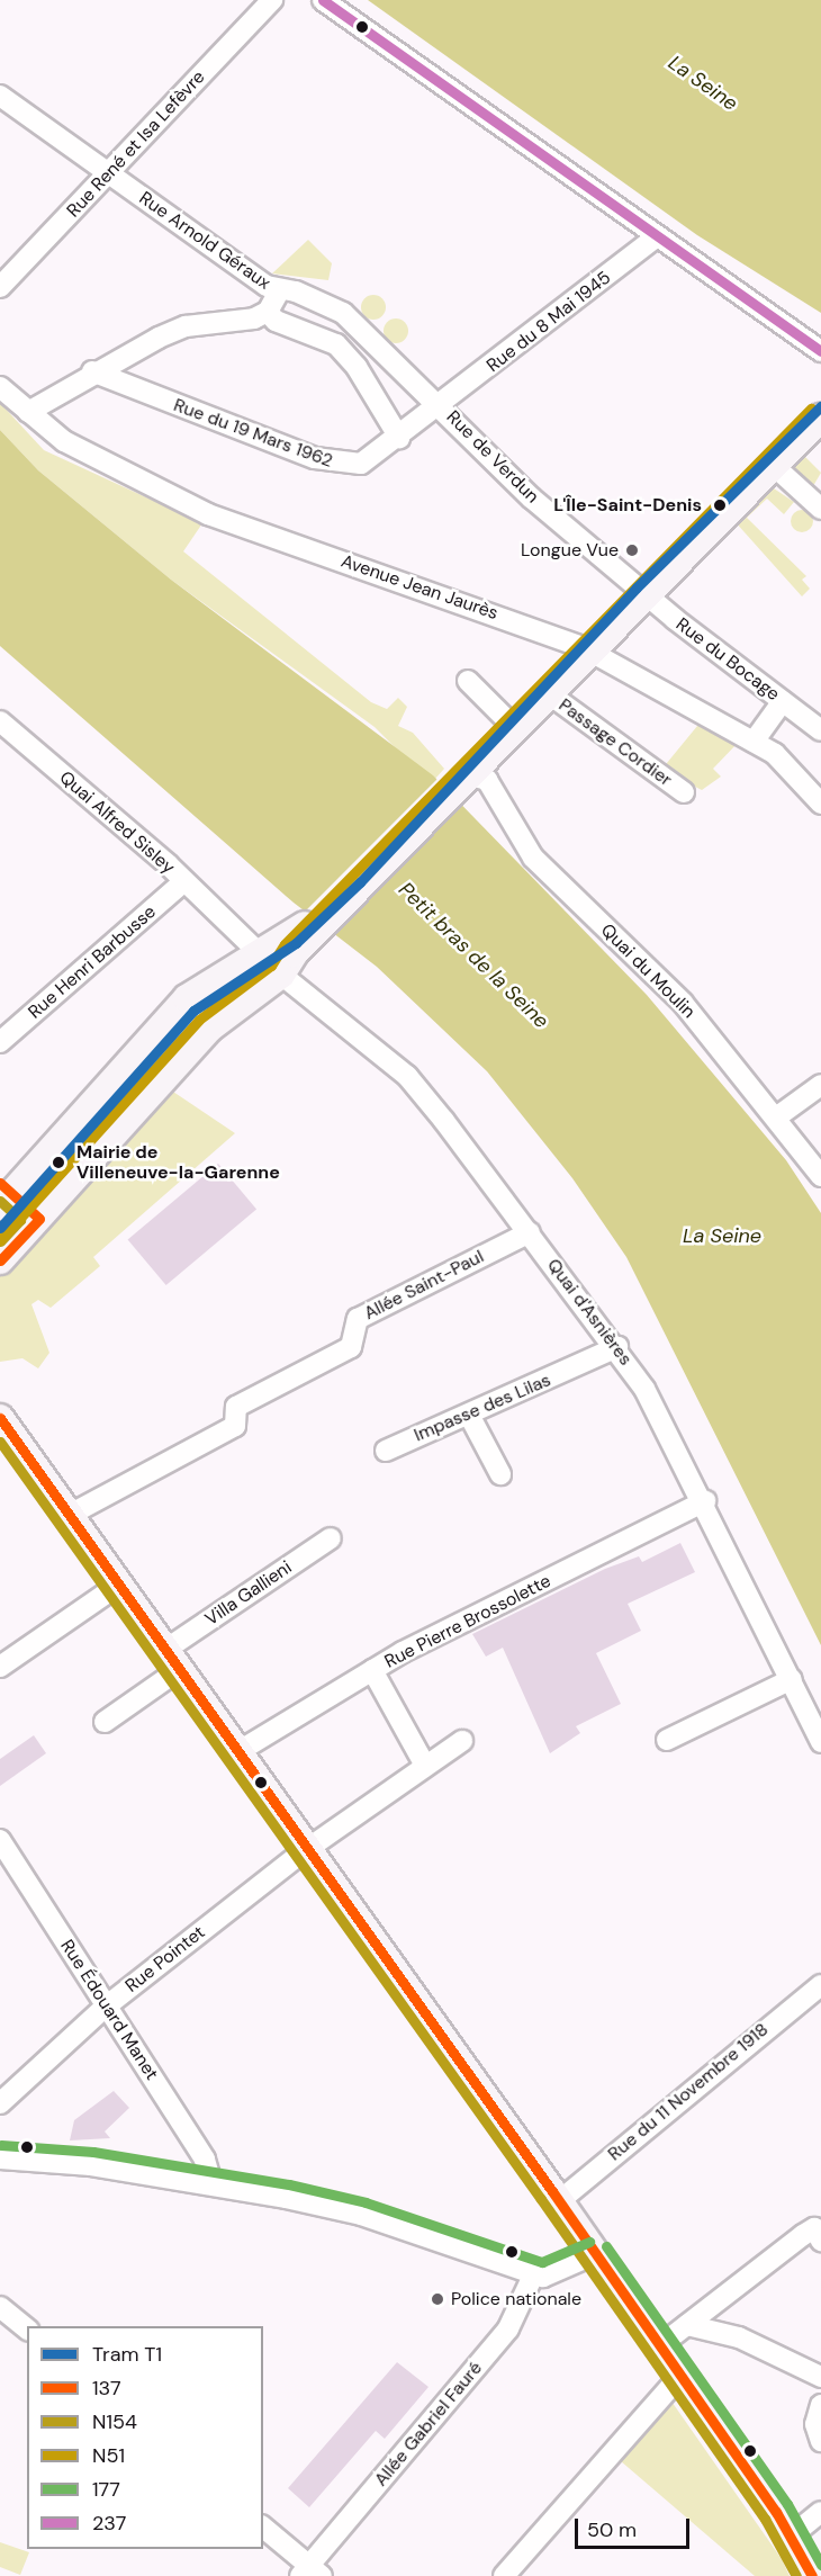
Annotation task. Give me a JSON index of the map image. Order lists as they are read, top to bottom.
{
  "streets": {
    "street": [
      "Rue René et Isa Lefèvre",
      "Rue Arnold Géraux",
      "Rue du 8 Mai 1945",
      "Rue du 19 Mars 1962",
      "Rue de Verdun",
      "Avenue Jean Jaurès",
      "Rue du Bocage",
      "Passage Cordier",
      "Quai Alfred Sisley",
      "Rue Henri Barbusse",
      "Quai du Moulin",
      "Allée Saint-Paul",
      "Quai d'Asnières",
      "Impasse des Lilas",
      "Villa Gallieni",
      "Rue Pierre Brossolette",
      "Rue Pointet",
      "Rue Édouard Manet",
      "Rue du 11 Novembre 1918",
      "Allée Gabriel Fauré"
    ]
  },
  "crossings": [
    ["Rue René et Isa Lefèvre", "Rue Arnold Géraux"],
    ["Rue Arnold Géraux", "Rue de Verdun"],
    ["Rue du 8 Mai 1945", "Rue du 19 Mars 1962"],
    ["Rue du 8 Mai 1945", "Rue de Verdun"],
    ["Rue du 19 Mars 1962", "Rue de Verdun"],
    ["Rue de Verdun", "Rue du Bocage"],
    ["Quai Alfred Sisley", "Rue Henri Barbusse"],
    ["Quai Alfred Sisley", "Quai d'Asnières"],
    ["Allée Saint-Paul", "Quai d'Asnières"],
    ["Quai d'Asnières", "Impasse des Lilas"],
    ["Quai d'Asnières", "Rue Pierre Brossolette"],
    ["Rue Pointet", "Rue Édouard Manet"]
  ],
  "water": ["La Seine", "Petit bras de la Seine"],
  "places": [
    "L'Île-Saint-Denis",
    "Longue Vue",
    "Mairie de Villeneuve-la-Garenne",
    "Police nationale"
  ],
  "lines": [
    "transit line 237",
    "tram line T1",
    "transit line N51",
    "transit line 137",
    "transit line N154",
    "transit line 177"
  ],
  "legend": [
    "Tram T1",
    "137",
    "N154",
    "N51",
    "177",
    "237"
  ],
  "scale_bar": "50 m"
}
